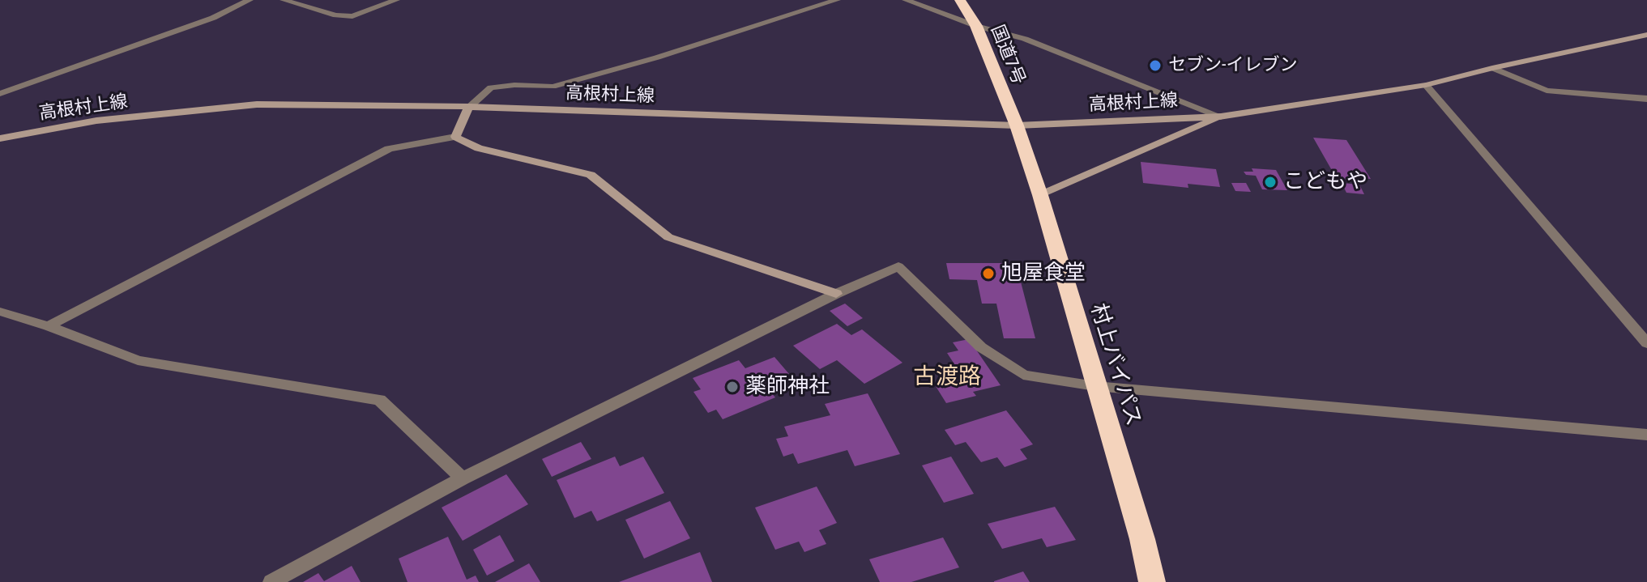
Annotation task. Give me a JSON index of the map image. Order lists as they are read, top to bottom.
{
  "streets": {
    "highway": ["国道7号", "村上バイパス"],
    "main road": ["高根村上線"]
  },
  "crossings": [
    ["国道7号", "高根村上線"],
    ["国道7号", "村上バイパス"],
    ["高根村上線", "村上バイパス"]
  ],
  "districts": ["古渡路"],
  "places": [
    "セブン-イレブン",
    "こどもや",
    "旭屋食堂",
    "薬師神社"
  ]
}
